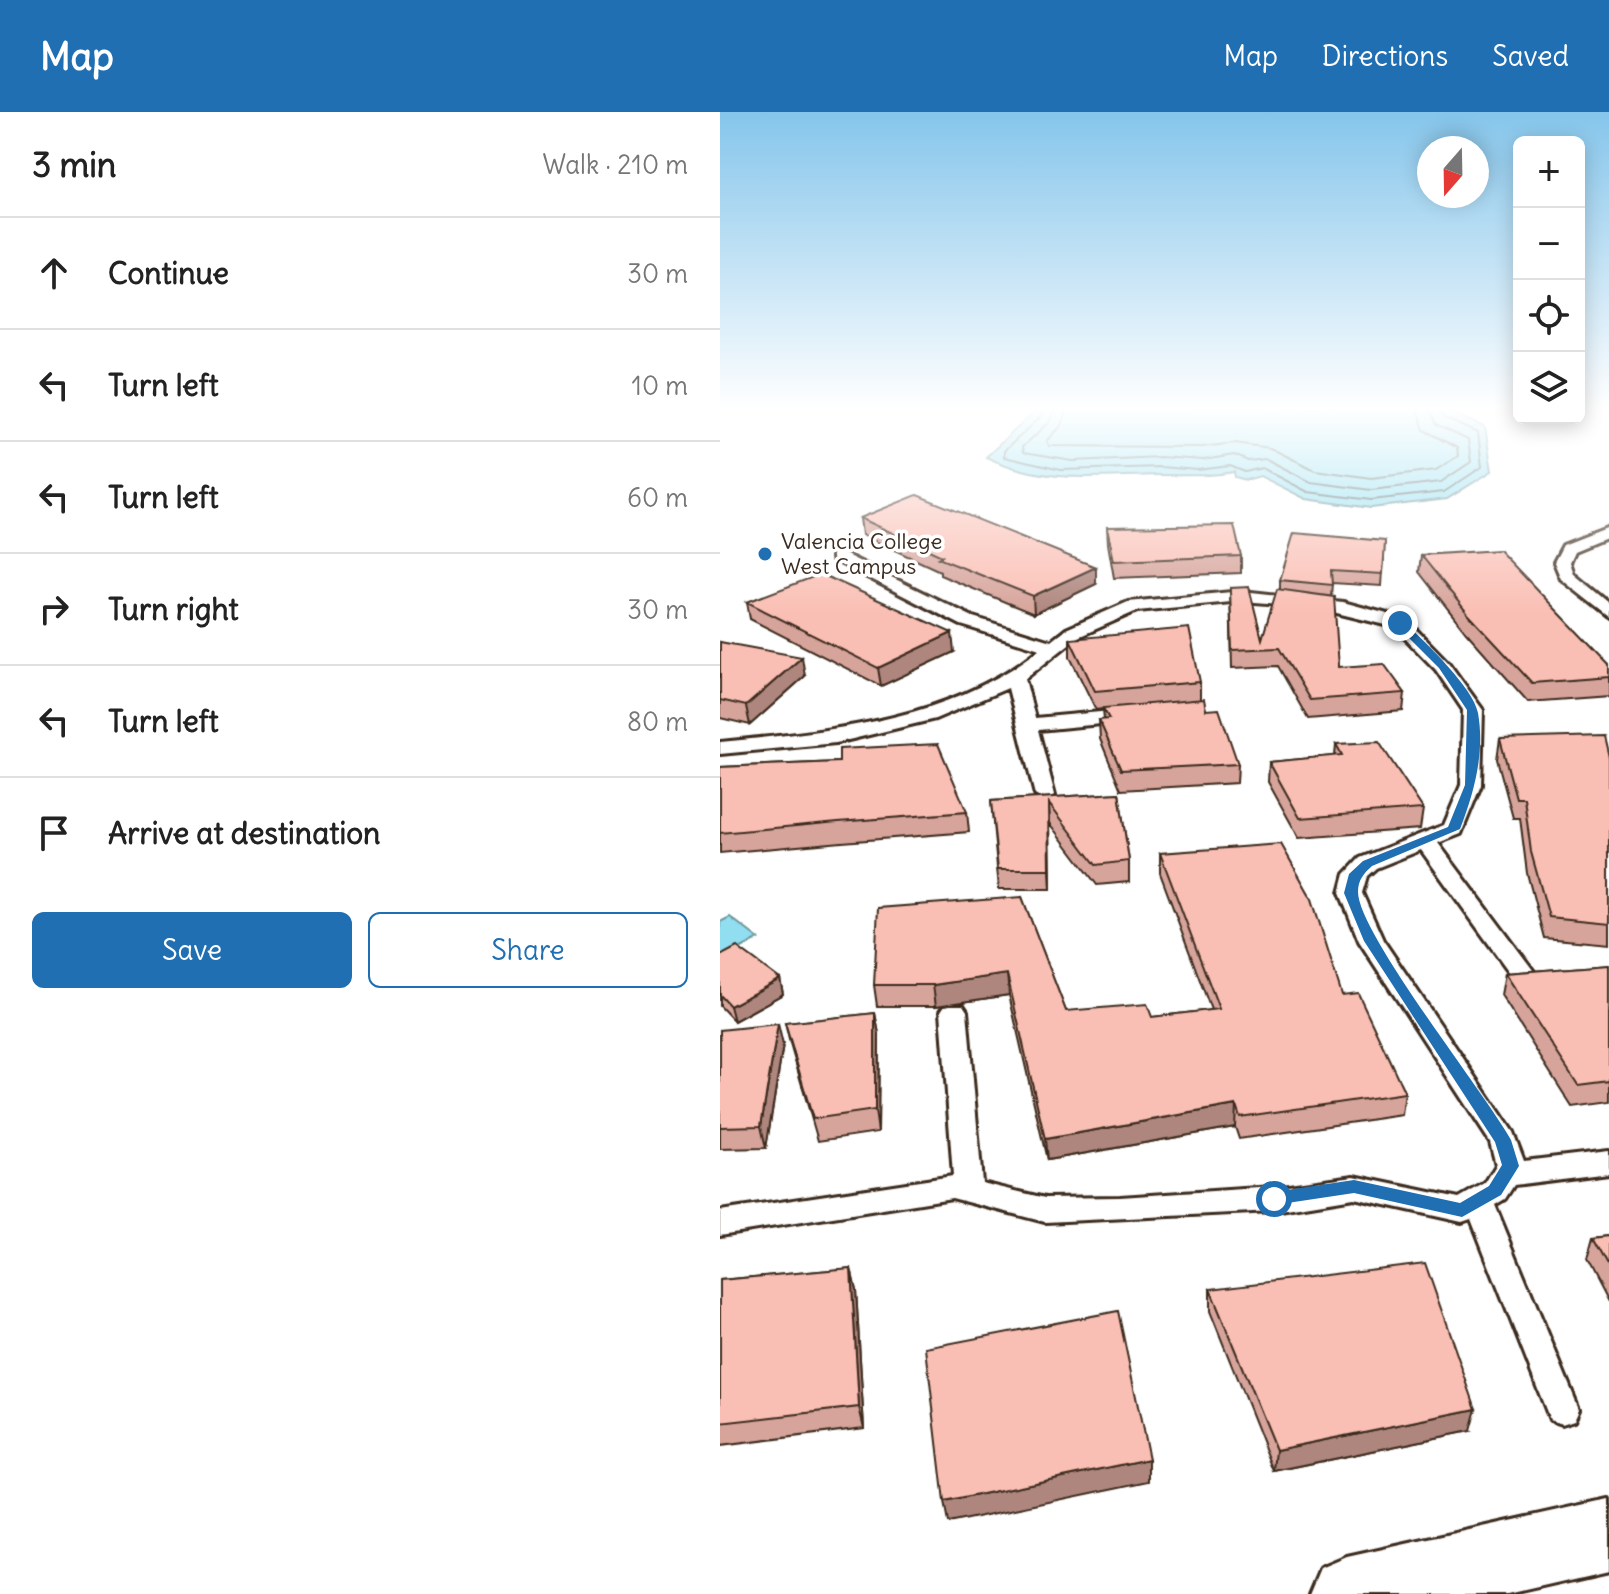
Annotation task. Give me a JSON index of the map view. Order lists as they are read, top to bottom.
{
  "places": ["Valencia College West Campus"],
  "north": "bottom",
  "page": {
    "header": "Map",
    "nav": ["Map", "Directions", "Saved"],
    "heading": ["3 min", "Walk · 210 m"],
    "map_buttons": ["+", "−"],
    "list": [
      ["Continue", "30 m"],
      ["Turn left", "10 m"],
      ["Turn left", "60 m"],
      ["Turn right", "30 m"],
      ["Turn left", "80 m"],
      "Arrive at destination"
    ],
    "buttons": ["Save", "Share"]
  }
}
